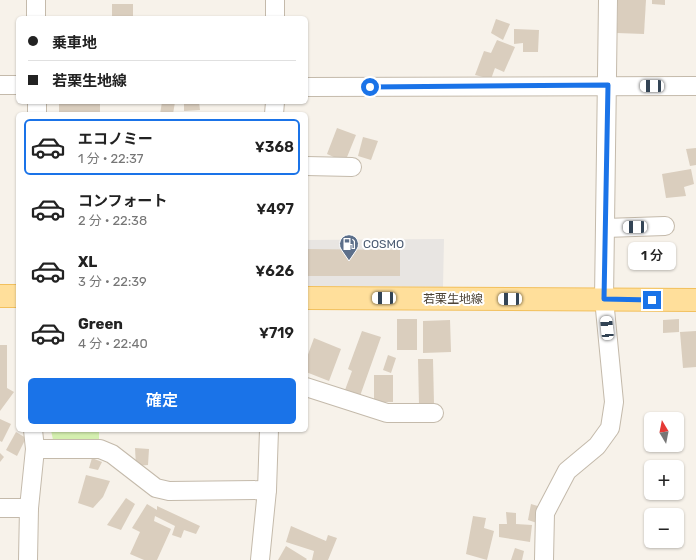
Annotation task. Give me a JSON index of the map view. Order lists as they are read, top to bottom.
{
  "streets": {
    "main road": ["若栗生地線"]
  },
  "places": {
    "fuel station": ["COSMO"]
  },
  "north": "top",
  "page": {
    "banner": ["乗車地", "若栗生地線"],
    "list": [
      {
        "name": "エコノミー",
        "note": "1 分 · 22:37",
        "value": "¥368"
      },
      {
        "name": "コンフォート",
        "note": "2 分 · 22:38",
        "value": "¥497"
      },
      {
        "name": "XL",
        "note": "3 分 · 22:39",
        "value": "¥626"
      },
      {
        "name": "Green",
        "note": "4 分 · 22:40",
        "value": "¥719"
      }
    ],
    "bubble": "1 分",
    "buttons": "確定",
    "map_buttons": ["+", "−"]
  }
}
